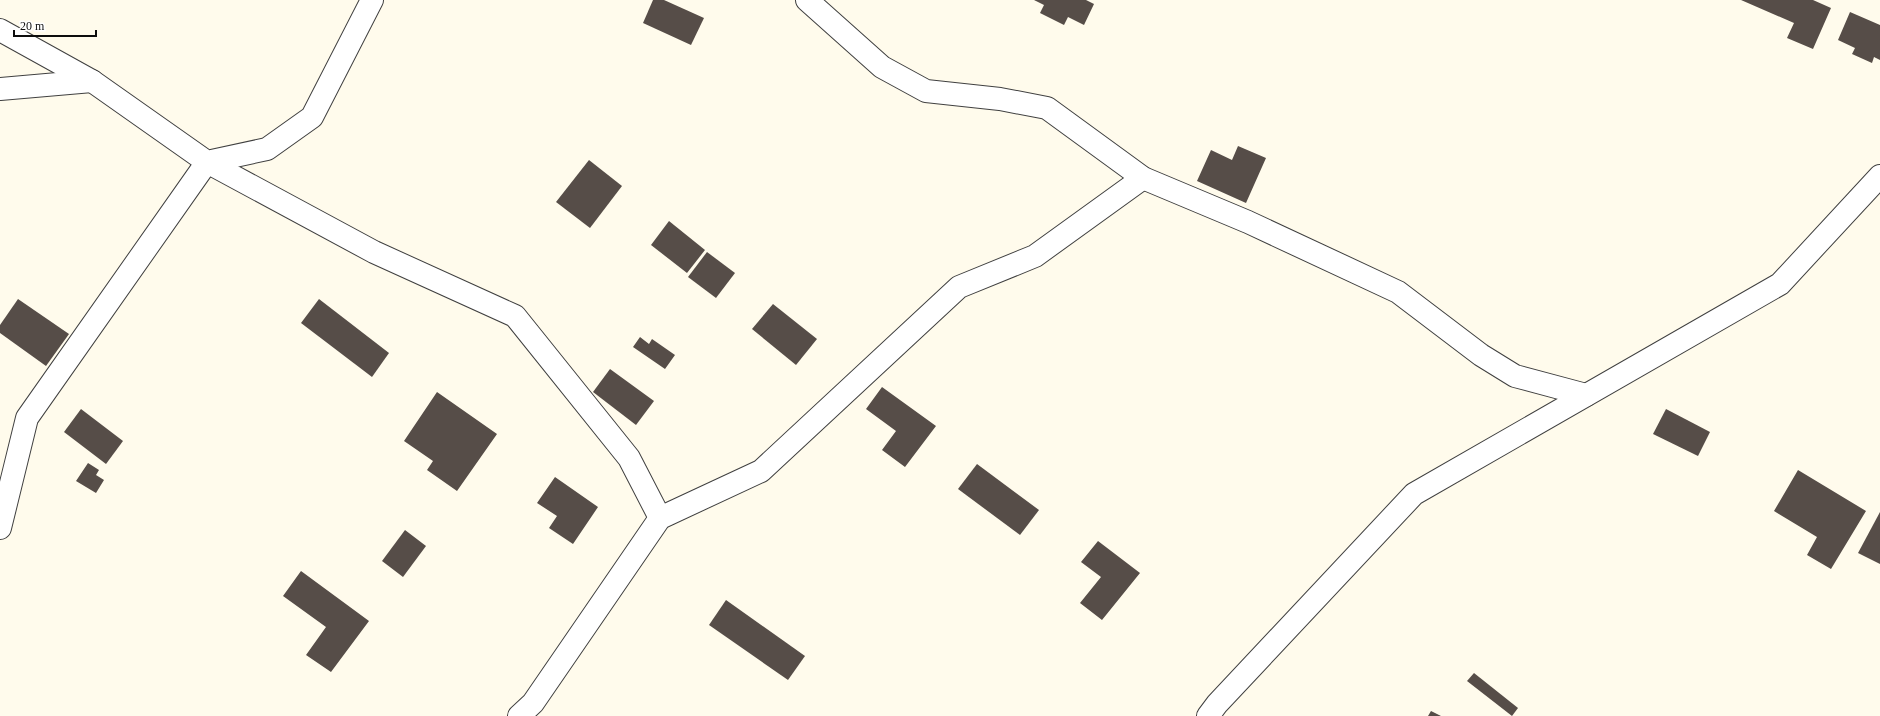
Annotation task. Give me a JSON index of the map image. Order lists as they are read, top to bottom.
{
  "scale_bar": "20 m"
}
